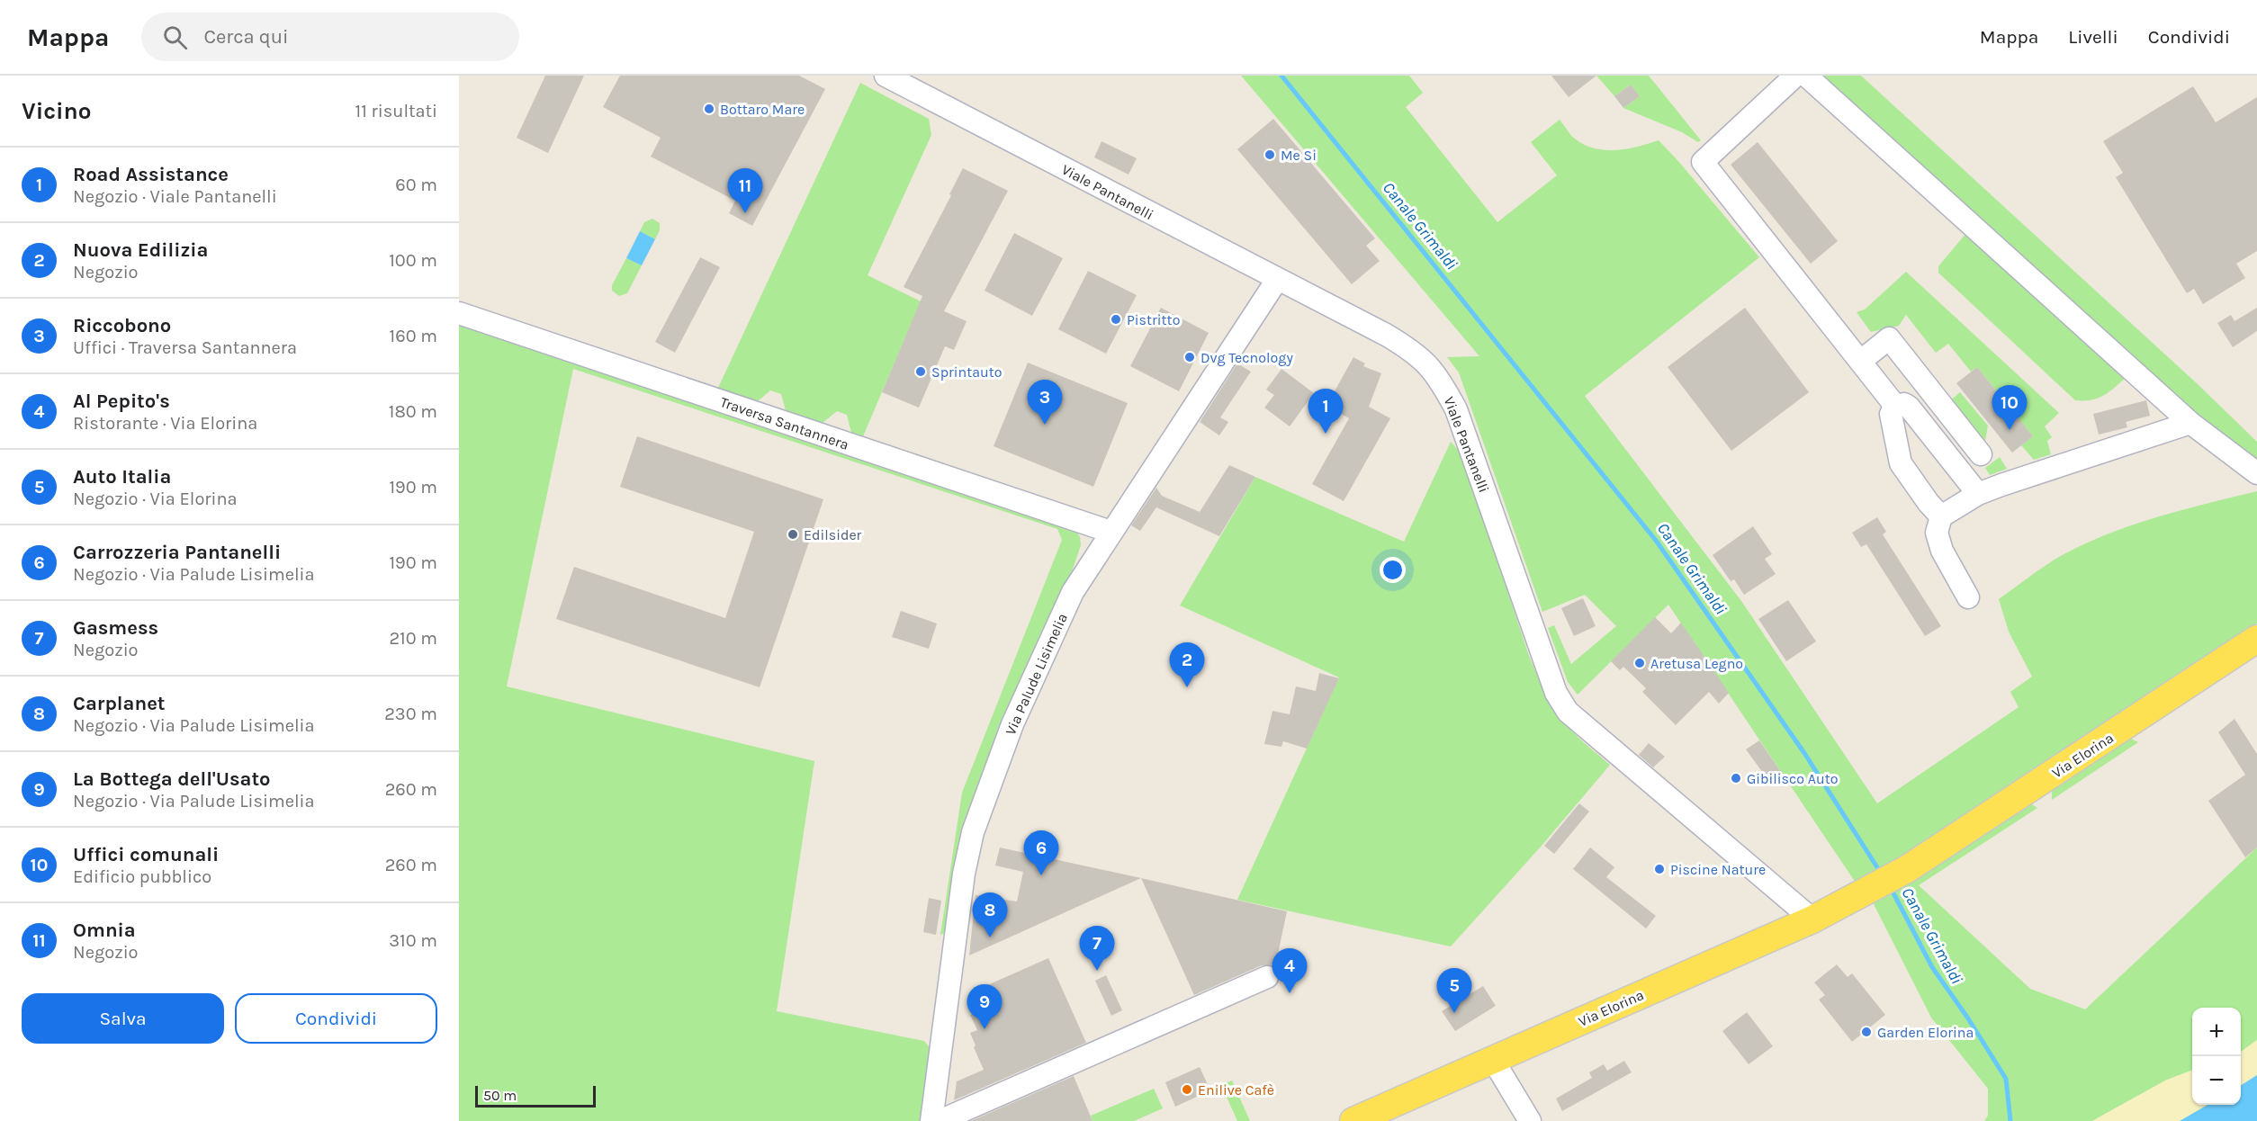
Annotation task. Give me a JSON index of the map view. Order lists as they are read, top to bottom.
{
  "streets": {
    "main road": ["Via Elorina"],
    "street": ["Viale Pantanelli", "Traversa Santannera", "Via Palude Lisimelia"]
  },
  "crossings": [
    ["Viale Pantanelli", "Via Palude Lisimelia"],
    ["Viale Pantanelli", "Via Elorina"],
    ["Traversa Santannera", "Via Palude Lisimelia"]
  ],
  "water": ["Canale Grimaldi"],
  "places": [
    "Bottaro Mare",
    "Me Si",
    "Pistritto",
    "Dvg Tecnology",
    "Sprintauto",
    "Edilsider",
    "Aretusa Legno",
    "Gibilisco Auto",
    "Piscine Nature",
    "Garden Elorina",
    "Enilive Cafè"
  ],
  "scale_bar": "50 m",
  "page": {
    "header": "Mappa",
    "search": "Cerca qui",
    "nav": ["Mappa", "Livelli", "Condividi"],
    "heading": ["Vicino", "11 risultati"],
    "list": [
      {
        "mark": "1",
        "name": "Road Assistance",
        "note": "Negozio · Viale Pantanelli",
        "value": "60 m"
      },
      {
        "mark": "2",
        "name": "Nuova Edilizia",
        "note": "Negozio",
        "value": "100 m"
      },
      {
        "mark": "3",
        "name": "Riccobono",
        "note": "Uffici · Traversa Santannera",
        "value": "160 m"
      },
      {
        "mark": "4",
        "name": "Al Pepito's",
        "note": "Ristorante · Via Elorina",
        "value": "180 m"
      },
      {
        "mark": "5",
        "name": "Auto Italia",
        "note": "Negozio · Via Elorina",
        "value": "190 m"
      },
      {
        "mark": "6",
        "name": "Carrozzeria Pantanelli",
        "note": "Negozio · Via Palude Lisimelia",
        "value": "190 m"
      },
      {
        "mark": "7",
        "name": "Gasmess",
        "note": "Negozio",
        "value": "210 m"
      },
      {
        "mark": "8",
        "name": "Carplanet",
        "note": "Negozio · Via Palude Lisimelia",
        "value": "230 m"
      },
      {
        "mark": "9",
        "name": "La Bottega dell'Usato",
        "note": "Negozio · Via Palude Lisimelia",
        "value": "260 m"
      },
      {
        "mark": "10",
        "name": "Uffici comunali",
        "note": "Edificio pubblico",
        "value": "260 m"
      },
      {
        "mark": "11",
        "name": "Omnia",
        "note": "Negozio",
        "value": "310 m"
      }
    ],
    "pins": [
      "11",
      "3",
      "10",
      "1",
      "2",
      "6",
      "8",
      "7",
      "4",
      "5",
      "9"
    ],
    "buttons": ["Salva", "Condividi"],
    "map_buttons": ["+", "−"],
    "scale": "50 m"
  }
}
